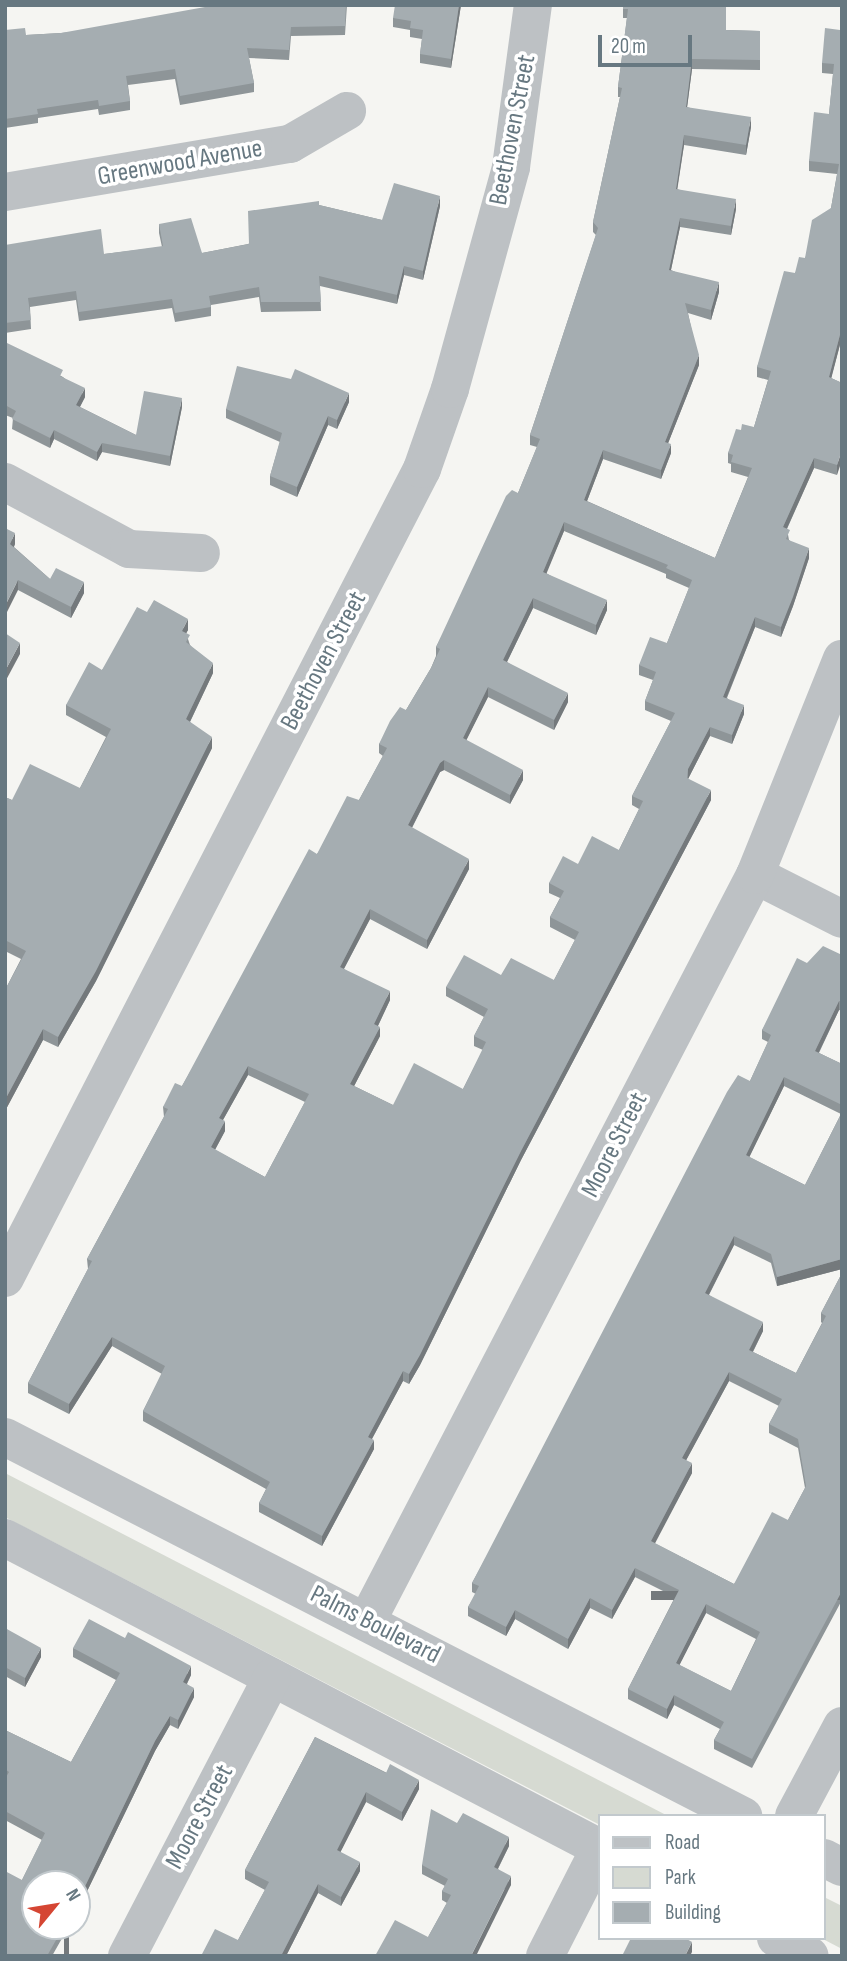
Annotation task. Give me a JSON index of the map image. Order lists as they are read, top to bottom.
{
  "streets": {
    "street": [
      "Beethoven Street",
      "Greenwood Avenue",
      "Moore Street",
      "Palms Boulevard"
    ]
  },
  "crossings": [
    ["Moore Street", "Palms Boulevard"]
  ],
  "legend": ["Road", "Park", "Building"],
  "scale_bar": "20 m",
  "north": "top right"
}
